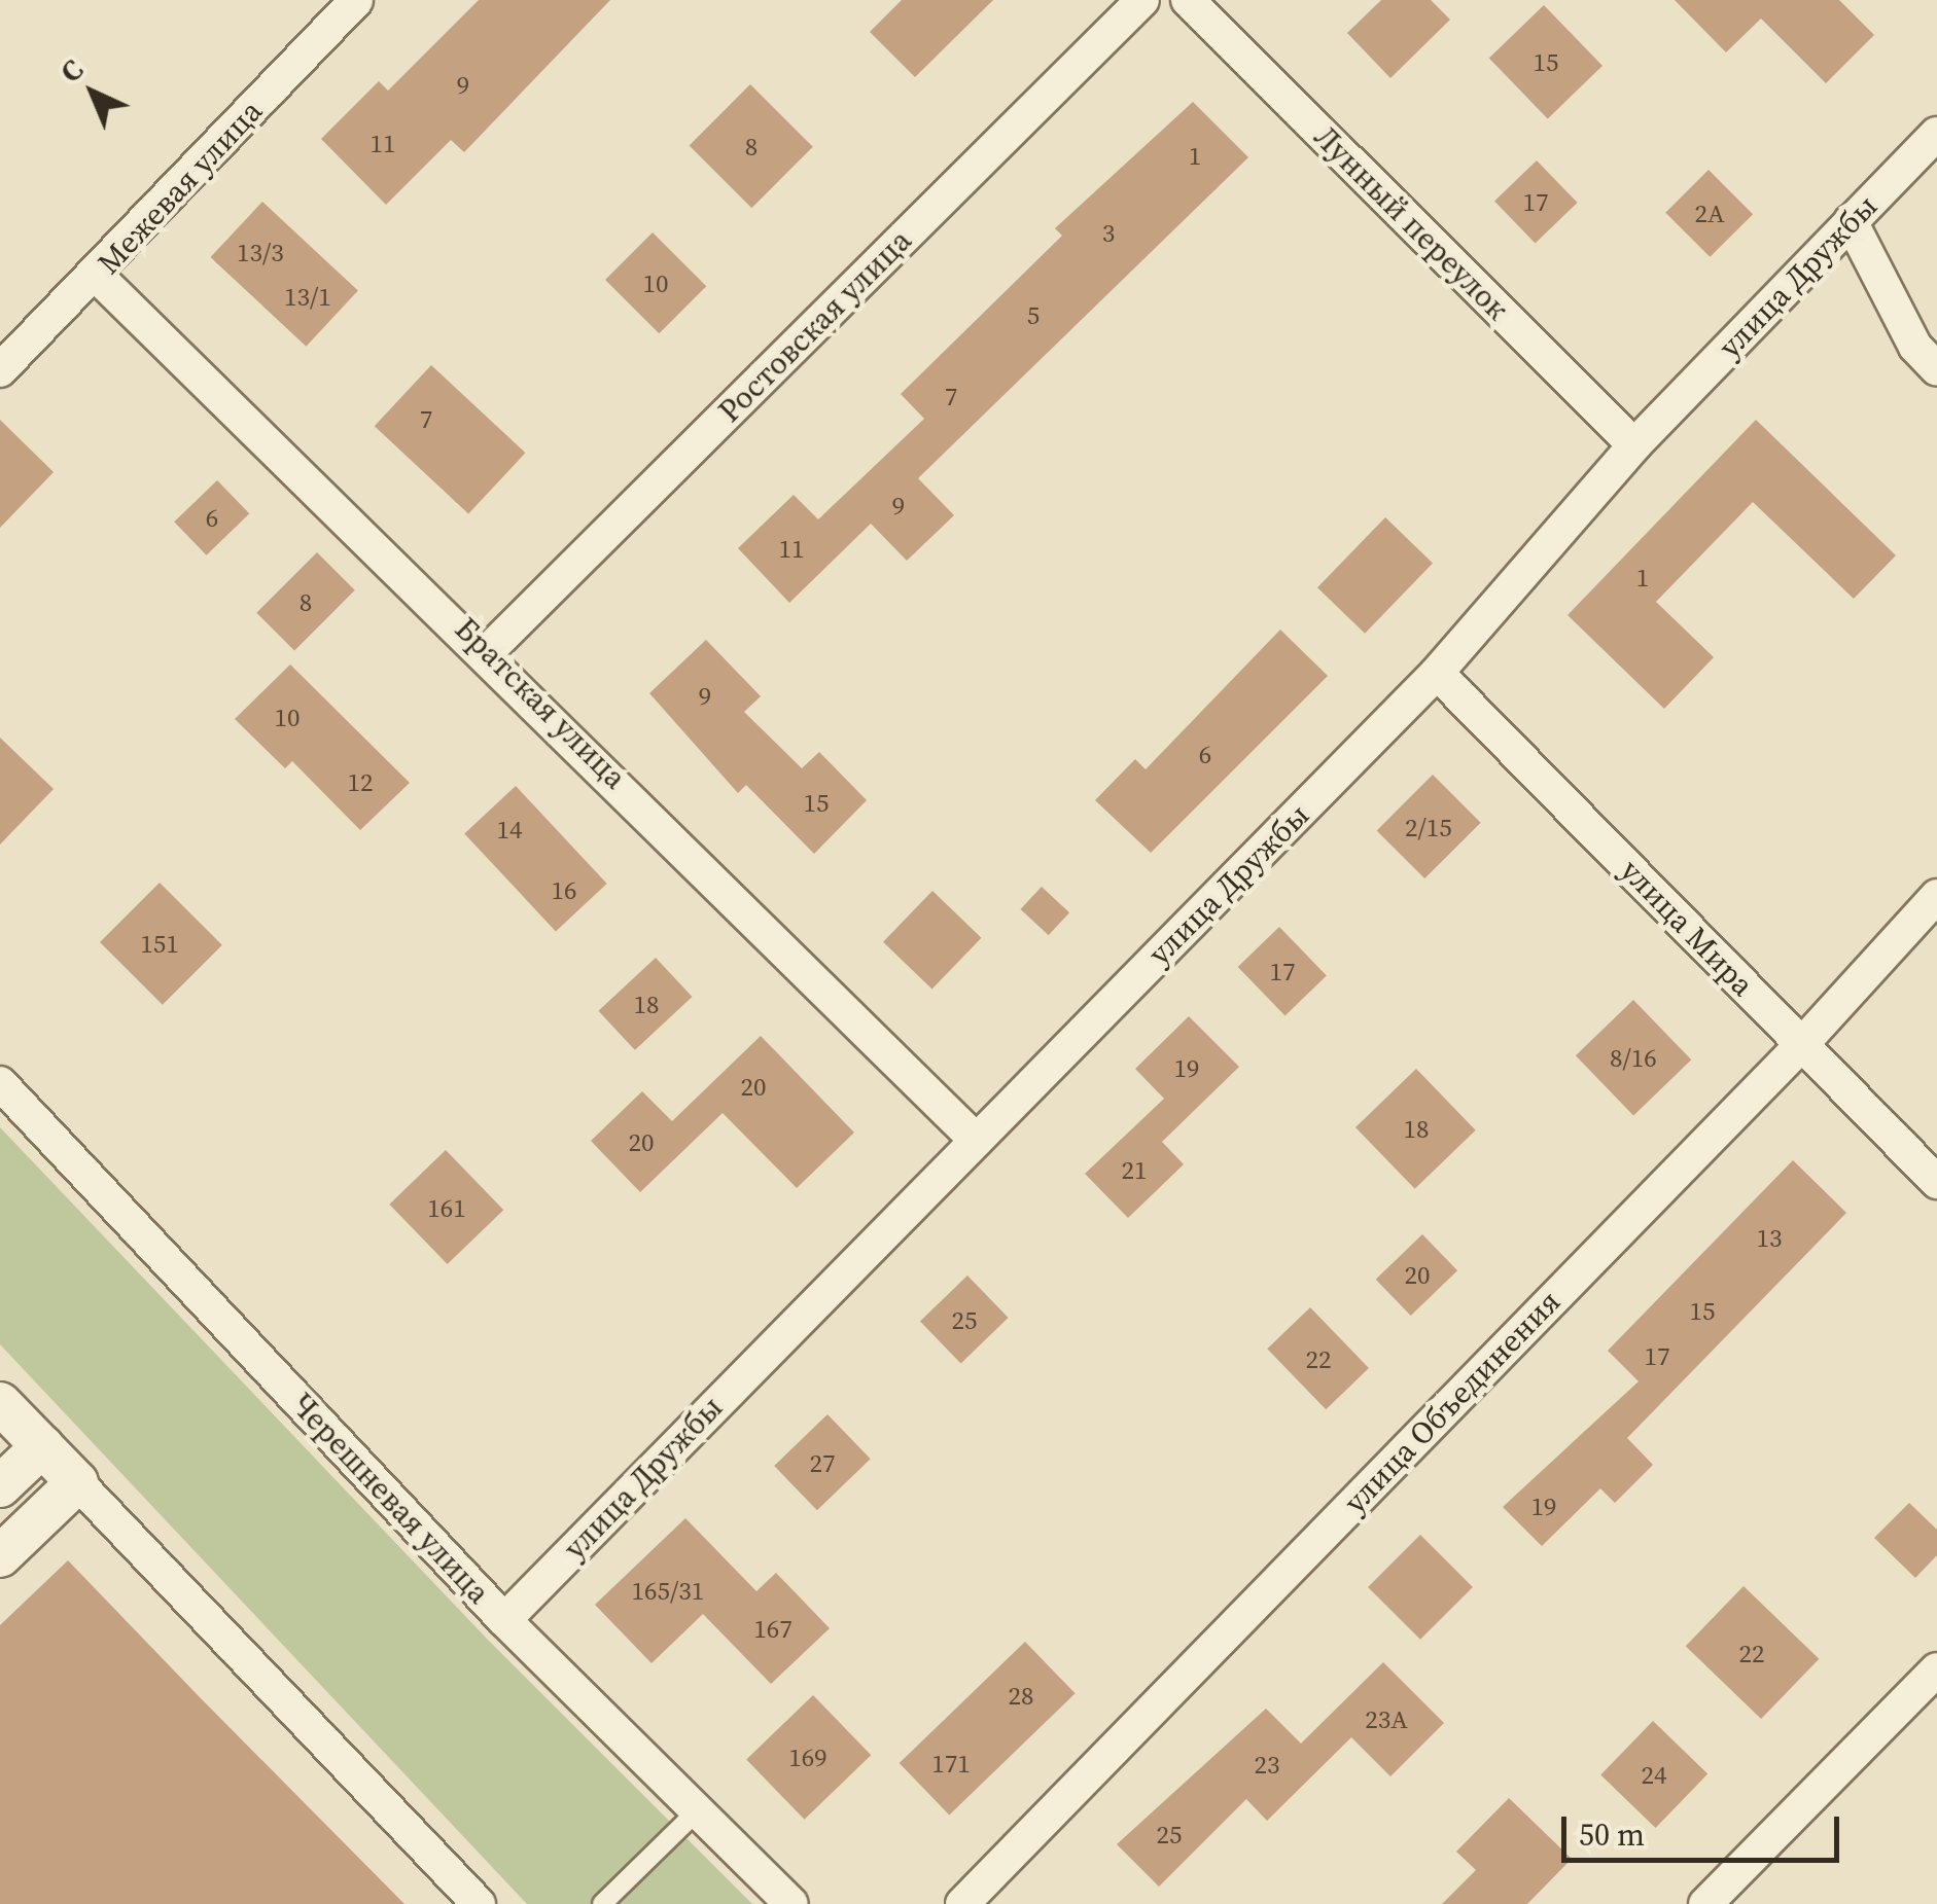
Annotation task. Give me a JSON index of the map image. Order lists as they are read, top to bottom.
{
  "streets": {
    "street": [
      "Межевая улица",
      "Лунный переулок",
      "улица Дружбы",
      "Ростовская улица",
      "Братская улица",
      "улица Мира",
      "улица Объединения",
      "Черешневая улица"
    ]
  },
  "crossings": [
    ["Межевая улица", "Братская улица"],
    ["Лунный переулок", "улица Дружбы"],
    ["улица Дружбы", "Братская улица"],
    ["улица Дружбы", "улица Мира"],
    ["улица Дружбы", "Черешневая улица"],
    ["Ростовская улица", "Братская улица"],
    ["улица Мира", "улица Объединения"]
  ],
  "house_numbers": [
    "15",
    "9",
    "11",
    "8",
    "1",
    "17",
    "2А",
    "3",
    "13/3",
    "10",
    "13/1",
    "5",
    "7",
    "7",
    "9",
    "6",
    "11",
    "1",
    "8",
    "9",
    "10",
    "6",
    "12",
    "15",
    "2/15",
    "14",
    "16",
    "151",
    "17",
    "18",
    "8/16",
    "19",
    "20",
    "18",
    "20",
    "21",
    "161",
    "13",
    "20",
    "15",
    "25",
    "17",
    "22",
    "27",
    "19",
    "165/31",
    "167",
    "22",
    "28",
    "23А",
    "169",
    "171",
    "23",
    "24",
    "25"
  ],
  "scale_bar": "50 m",
  "north": "top left"
}
